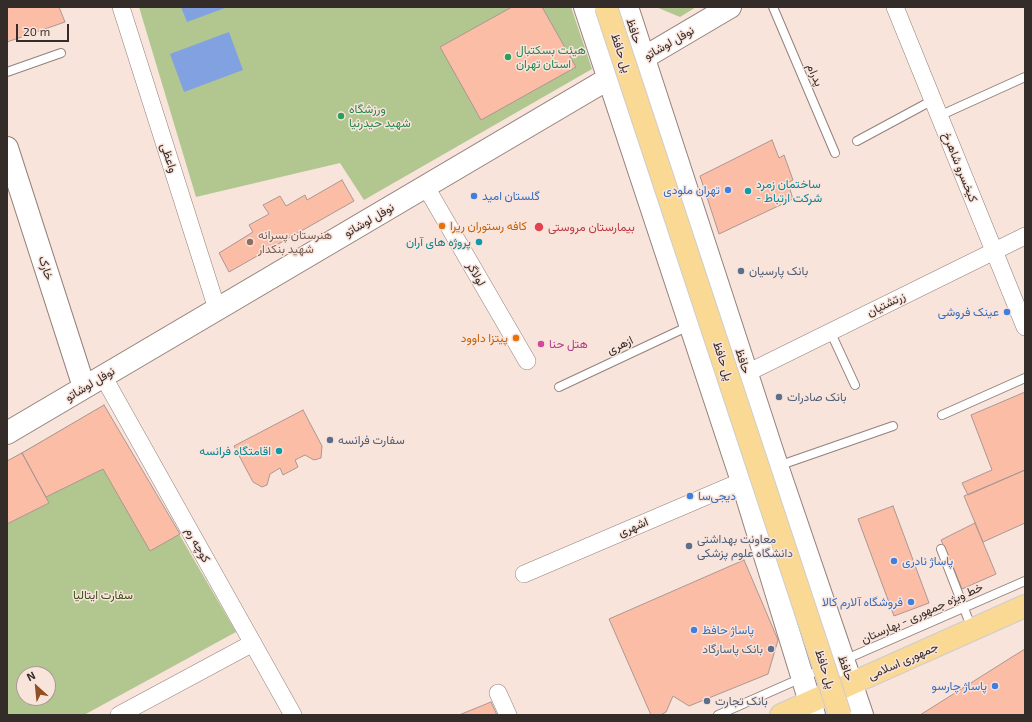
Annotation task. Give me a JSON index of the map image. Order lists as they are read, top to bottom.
{
  "streets": {
    "main road": [
      "حافظ",
      "نوفل لوشاتو",
      "پل حافظ",
      "خارک",
      "جمهوری اسلامی"
    ],
    "street": [
      "واعظی",
      "کیخسرو شاهرخ",
      "لولاگر",
      "زرتشتیان",
      "اشهری",
      "کوچه رم"
    ],
    "lane": ["پدرام", "ازهری", "خط ویژه جمهوری - بهارستان"]
  },
  "crossings": [
    ["حافظ", "نوفل لوشاتو"],
    ["حافظ", "زرتشتیان"],
    ["حافظ", "خط ویژه جمهوری - بهارستان"],
    ["حافظ", "جمهوری اسلامی"],
    ["نوفل لوشاتو", "واعظی"],
    ["نوفل لوشاتو", "خارک"],
    ["نوفل لوشاتو", "لولاگر"],
    ["نوفل لوشاتو", "کوچه رم"],
    ["کیخسرو شاهرخ", "زرتشتیان"]
  ],
  "parks": ["سفارت ایتالیا"],
  "places": [
    "هیئت بسکتبال استان تهران",
    "ورزشگاه شهید حیدرنیا",
    "تهران ملودی",
    "ساختمان زمرد - شرکت ارتباط",
    "گلستان امید",
    "کافه رستوران ریرا",
    "بیمارستان مروستی",
    "هنرستان پسرانه شهید بنکدار",
    "پروژه های آران",
    "بانک پارسیان",
    "عینک فروشی",
    "پیتزا داوود",
    "هتل حنا",
    "بانک صادرات",
    "سفارت فرانسه",
    "اقامتگاه فرانسه",
    "دیجی‌سا",
    "معاونت بهداشتی دانشگاه علوم پزشکی",
    "پاساژ نادری",
    "فروشگاه آلارم کالا",
    "پاساژ حافظ",
    "بانک پاسارگاد",
    "پاساژ چارسو",
    "بانک تجارت"
  ],
  "scale_bar": "20 m",
  "north": "top left"
}
